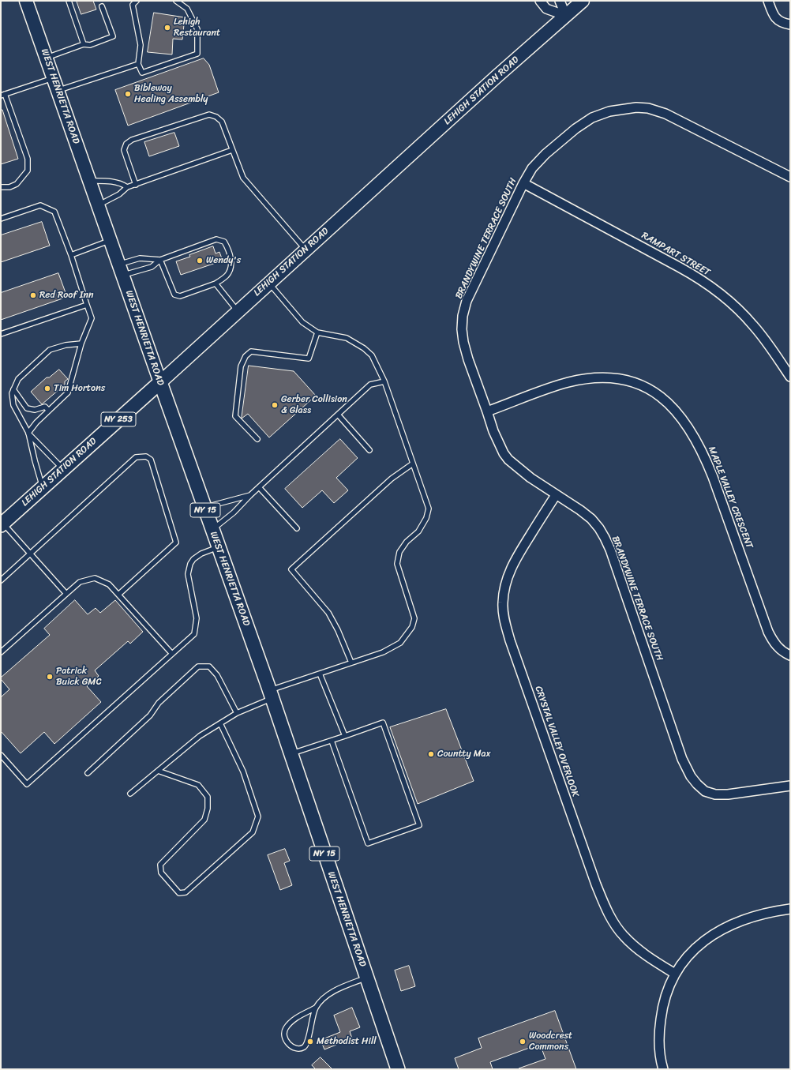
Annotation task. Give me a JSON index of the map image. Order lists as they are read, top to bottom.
{
  "streets": {
    "main road": [
      "LEHIGH STATION ROAD",
      "WEST HENRIETTA ROAD",
      "NY 253",
      "NY 15"
    ],
    "street": [
      "BRANDYWINE TERRACE SOUTH",
      "RAMPART STREET",
      "MAPLE VALLEY CRESCENT",
      "CRYSTAL VALLEY OVERLOOK"
    ]
  },
  "crossings": [
    ["LEHIGH STATION ROAD", "WEST HENRIETTA ROAD"],
    ["BRANDYWINE TERRACE SOUTH", "RAMPART STREET"],
    ["BRANDYWINE TERRACE SOUTH", "MAPLE VALLEY CRESCENT"],
    ["BRANDYWINE TERRACE SOUTH", "CRYSTAL VALLEY OVERLOOK"]
  ],
  "places": [
    "Lehigh Restaurant",
    "Bibleway Healing Assembly",
    "Wendy's",
    "Red Roof Inn",
    "Tim Hortons",
    "Gerber Collision & Glass",
    "Patrick Buick GMC",
    "Countty Max",
    "Methodist Hill",
    "Woodcrest Commons"
  ]
}
